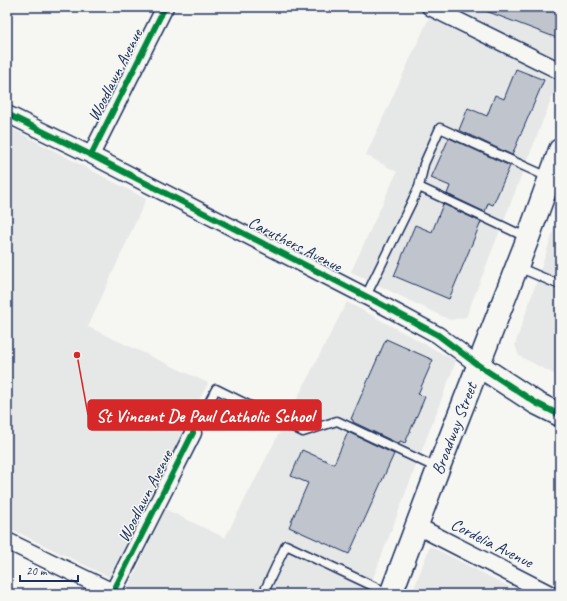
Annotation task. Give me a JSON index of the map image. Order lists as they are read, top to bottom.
{
  "streets": {
    "main road": ["Caruthers Avenue", "Broadway Street"],
    "street": ["Woodlawn Avenue", "Cordelia Avenue"]
  },
  "crossings": [
    ["Woodlawn Avenue", "Caruthers Avenue"],
    ["Caruthers Avenue", "Broadway Street"],
    ["Broadway Street", "Cordelia Avenue"]
  ],
  "places": ["St Vincent De Paul Catholic School"],
  "scale_bar": "20 m"
}
